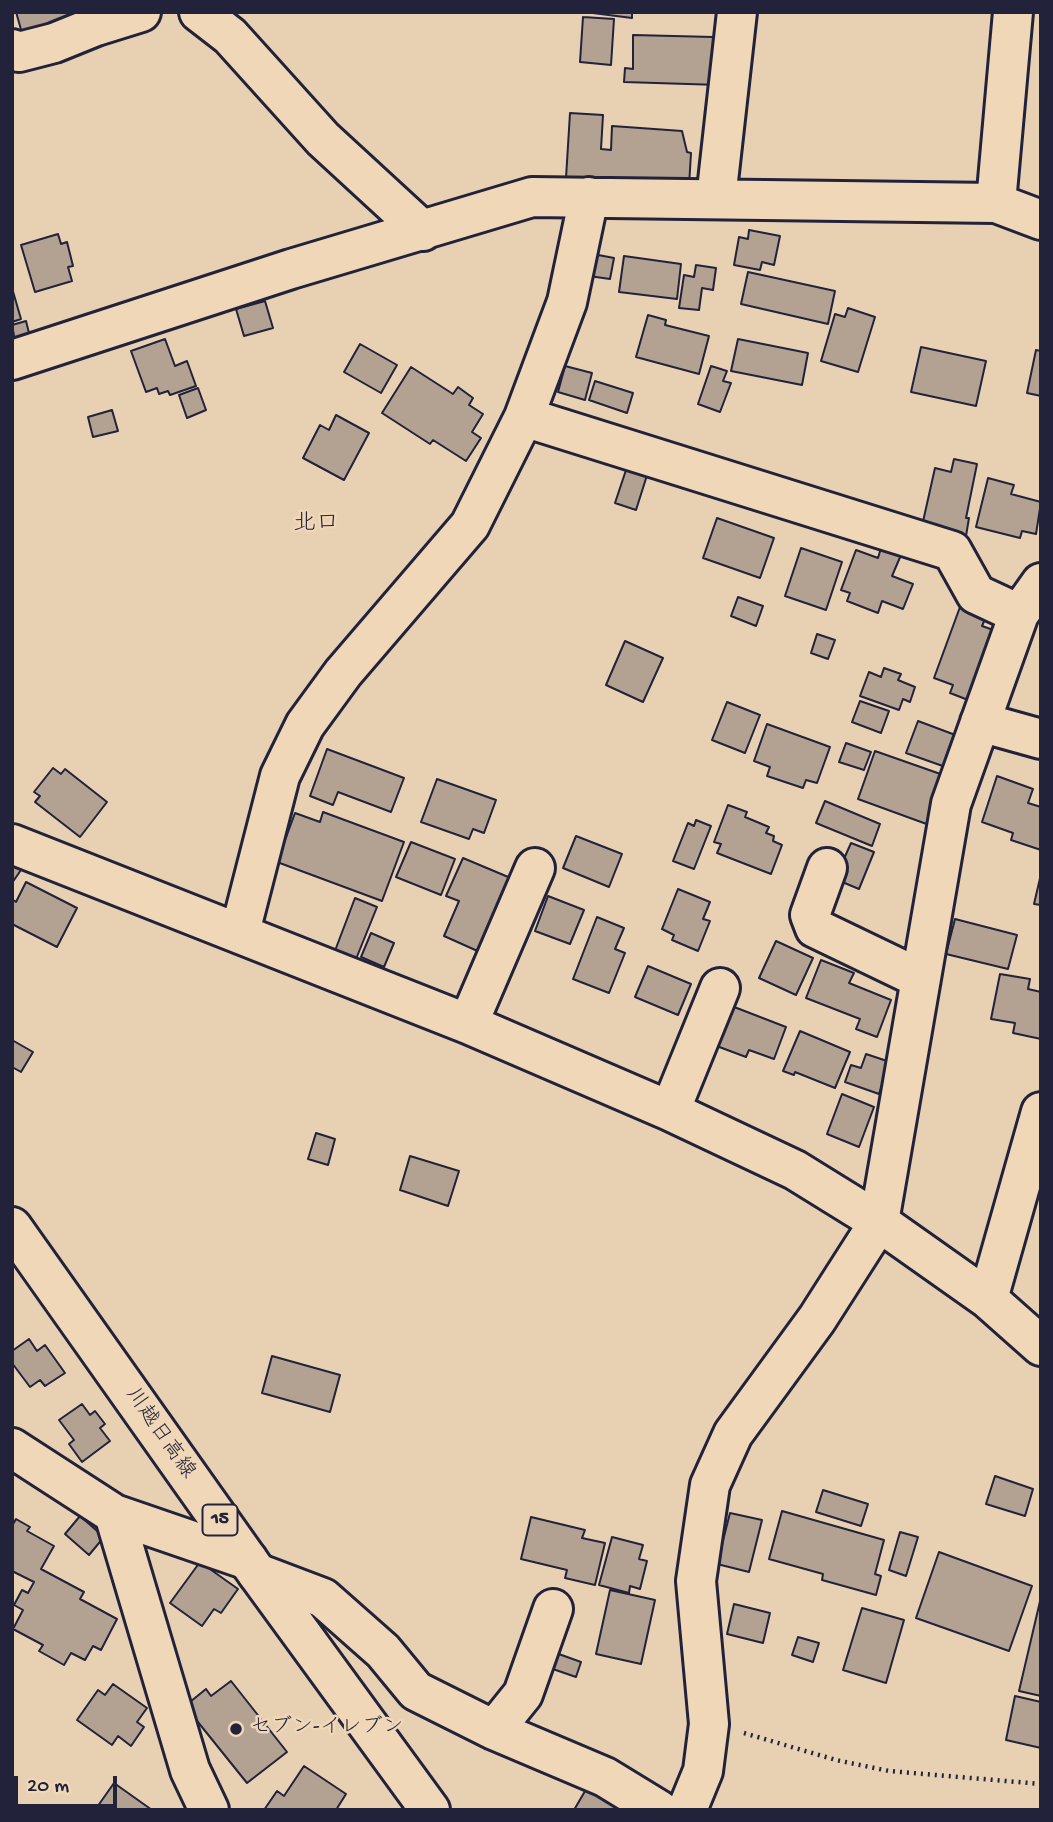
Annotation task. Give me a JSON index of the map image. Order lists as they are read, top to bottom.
{
  "streets": {
    "street": ["川越日高線", "15"]
  },
  "districts": ["北口"],
  "places": ["セブン-イレブン"],
  "scale_bar": "20 m"
}
